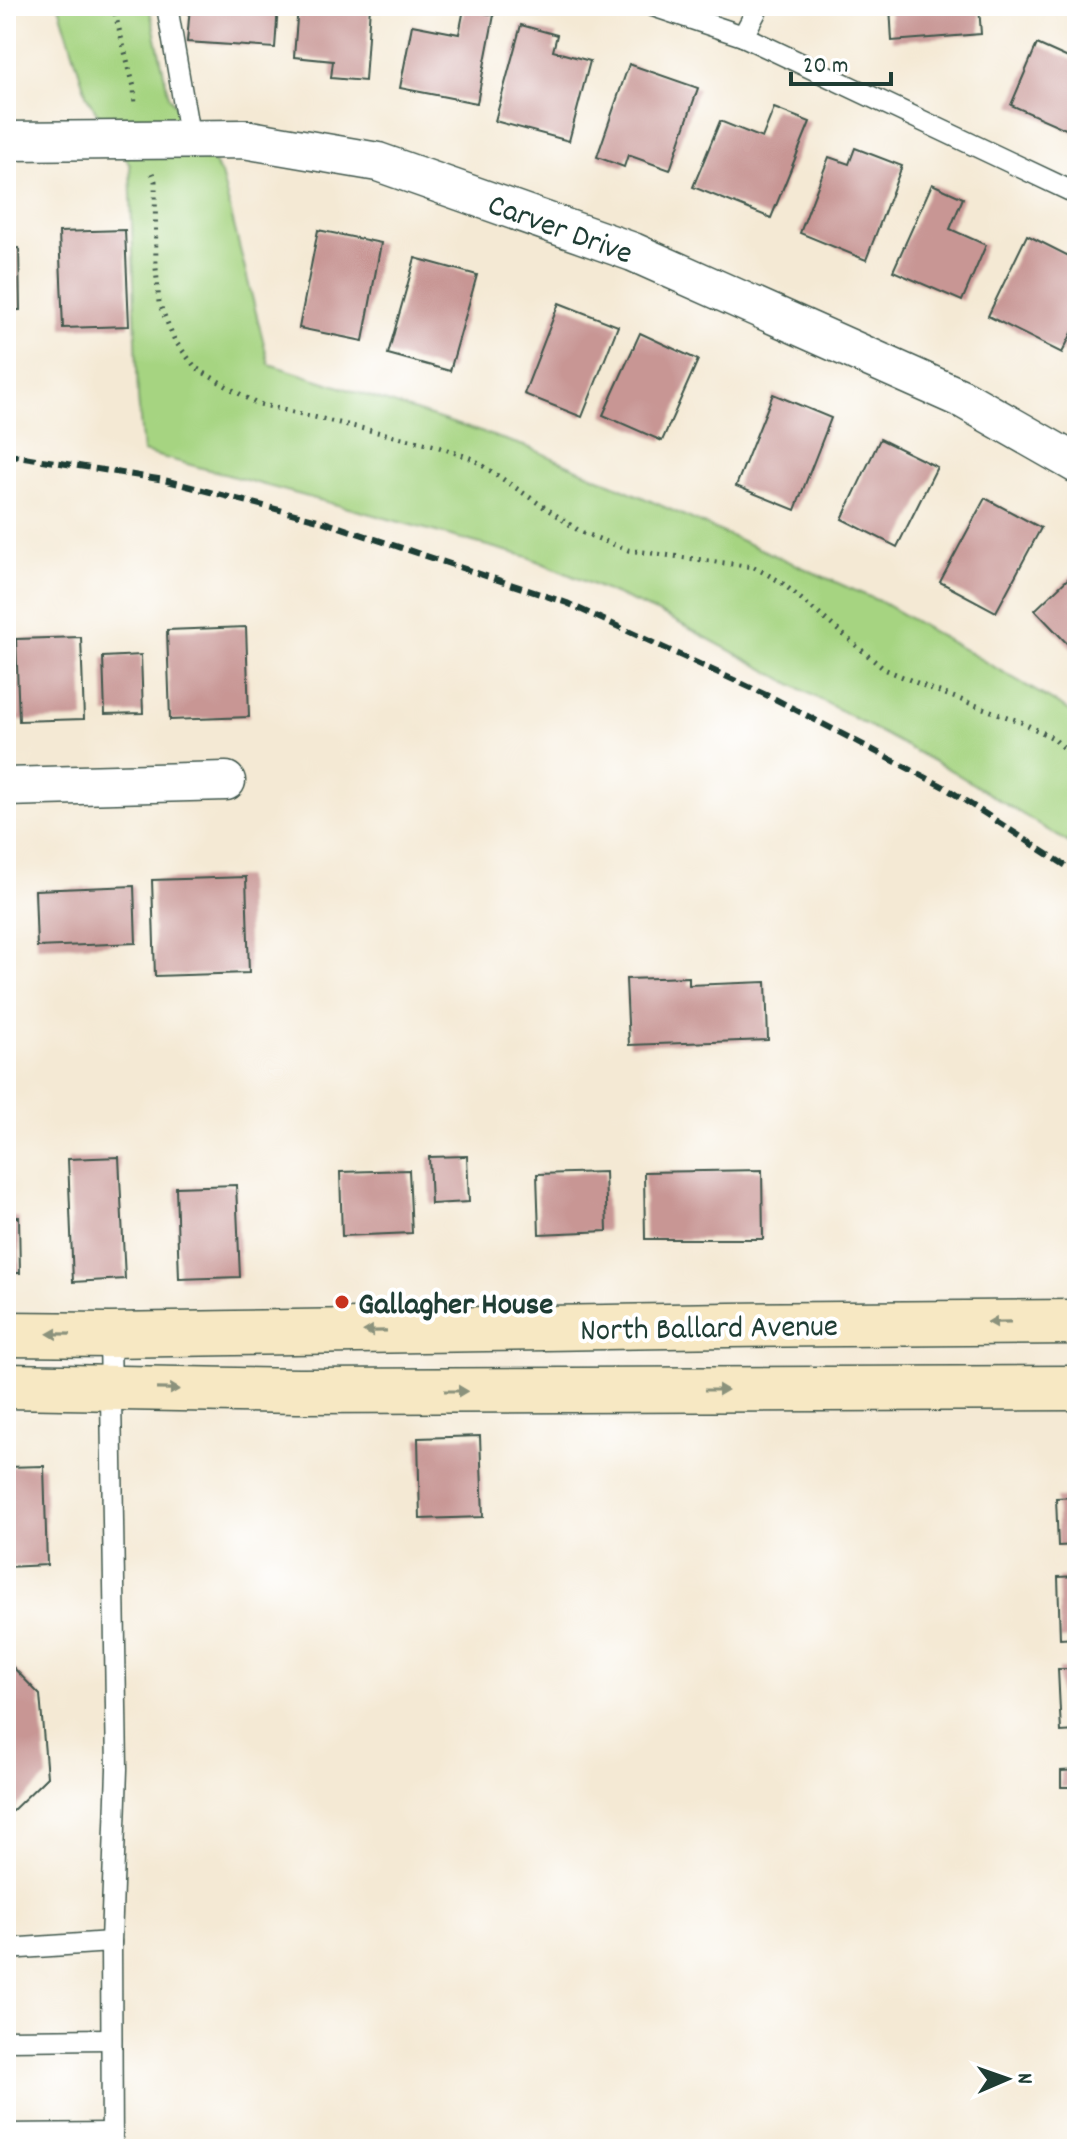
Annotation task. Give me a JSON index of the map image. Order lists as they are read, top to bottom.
{
  "streets": {
    "main road": ["North Ballard Avenue"],
    "street": ["Carver Drive"]
  },
  "places": ["Gallagher House"],
  "scale_bar": "20 m",
  "north": "right"
}
